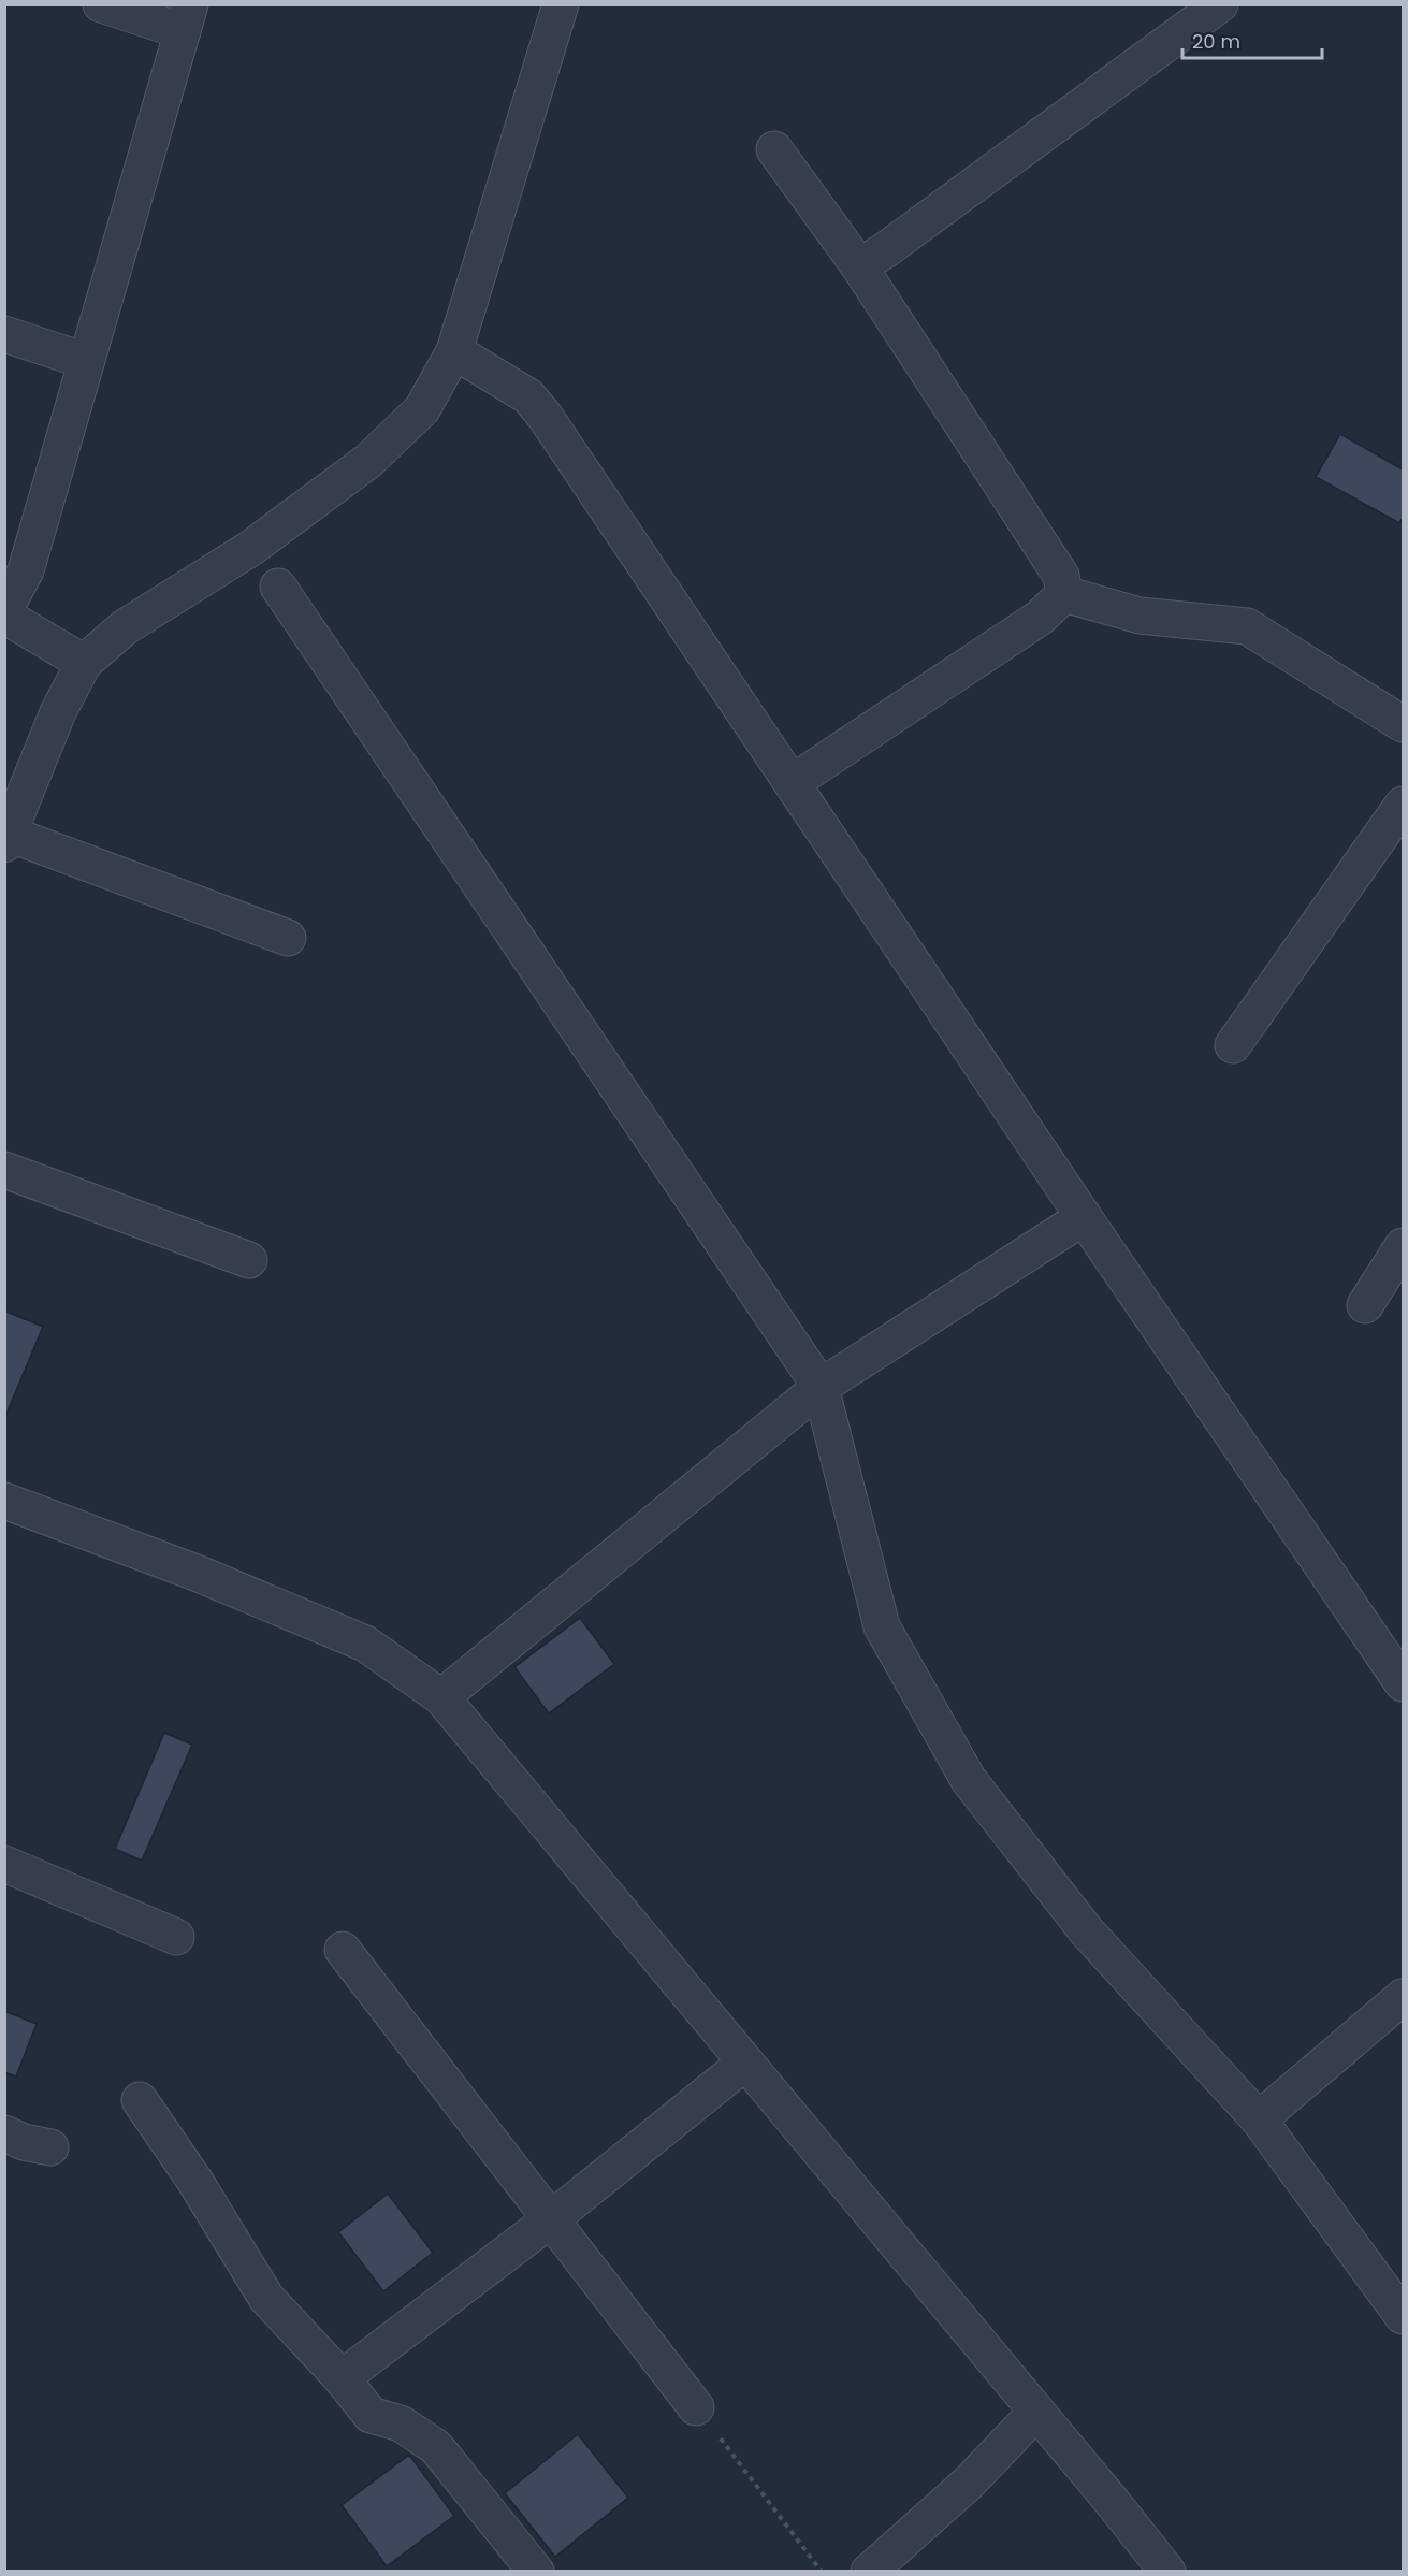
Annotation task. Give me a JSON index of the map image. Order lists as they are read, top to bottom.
{
  "scale_bar": "20 m"
}
